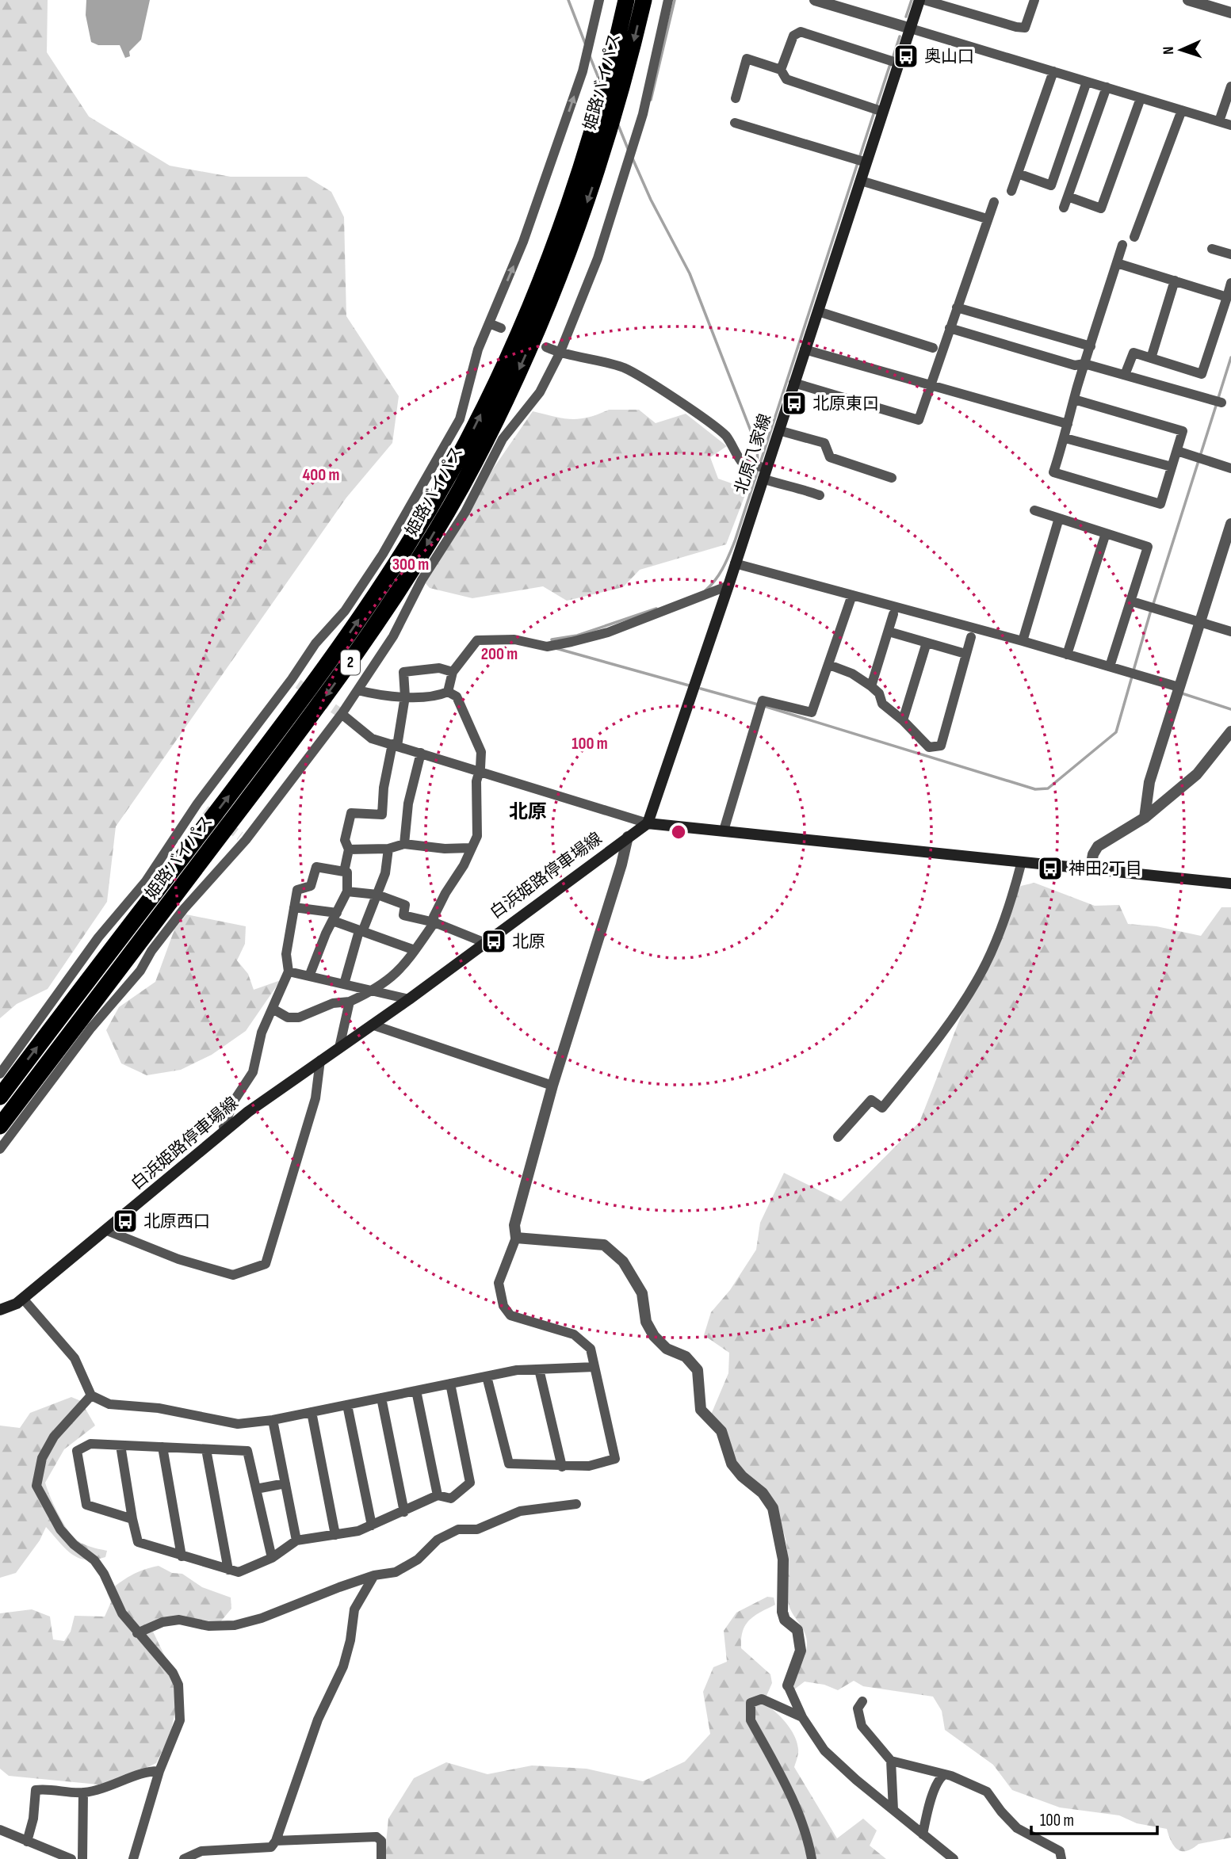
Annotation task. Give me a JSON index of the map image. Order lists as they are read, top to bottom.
{
  "streets": {
    "highway": ["姫路バイパス", "2"],
    "main road": ["北原八家線", "白浜姫路停車場線"]
  },
  "crossings": [
    ["北原八家線", "白浜姫路停車場線"]
  ],
  "districts": ["北原"],
  "places": {
    "bus stop": [
      "奥山口",
      "北原東口",
      "神田2丁目",
      "北原",
      "北原西口"
    ]
  },
  "scale_bar": "100 m",
  "north": "left",
  "rings": [
    "400 m",
    "300 m",
    "200 m",
    "100 m"
  ]
}
